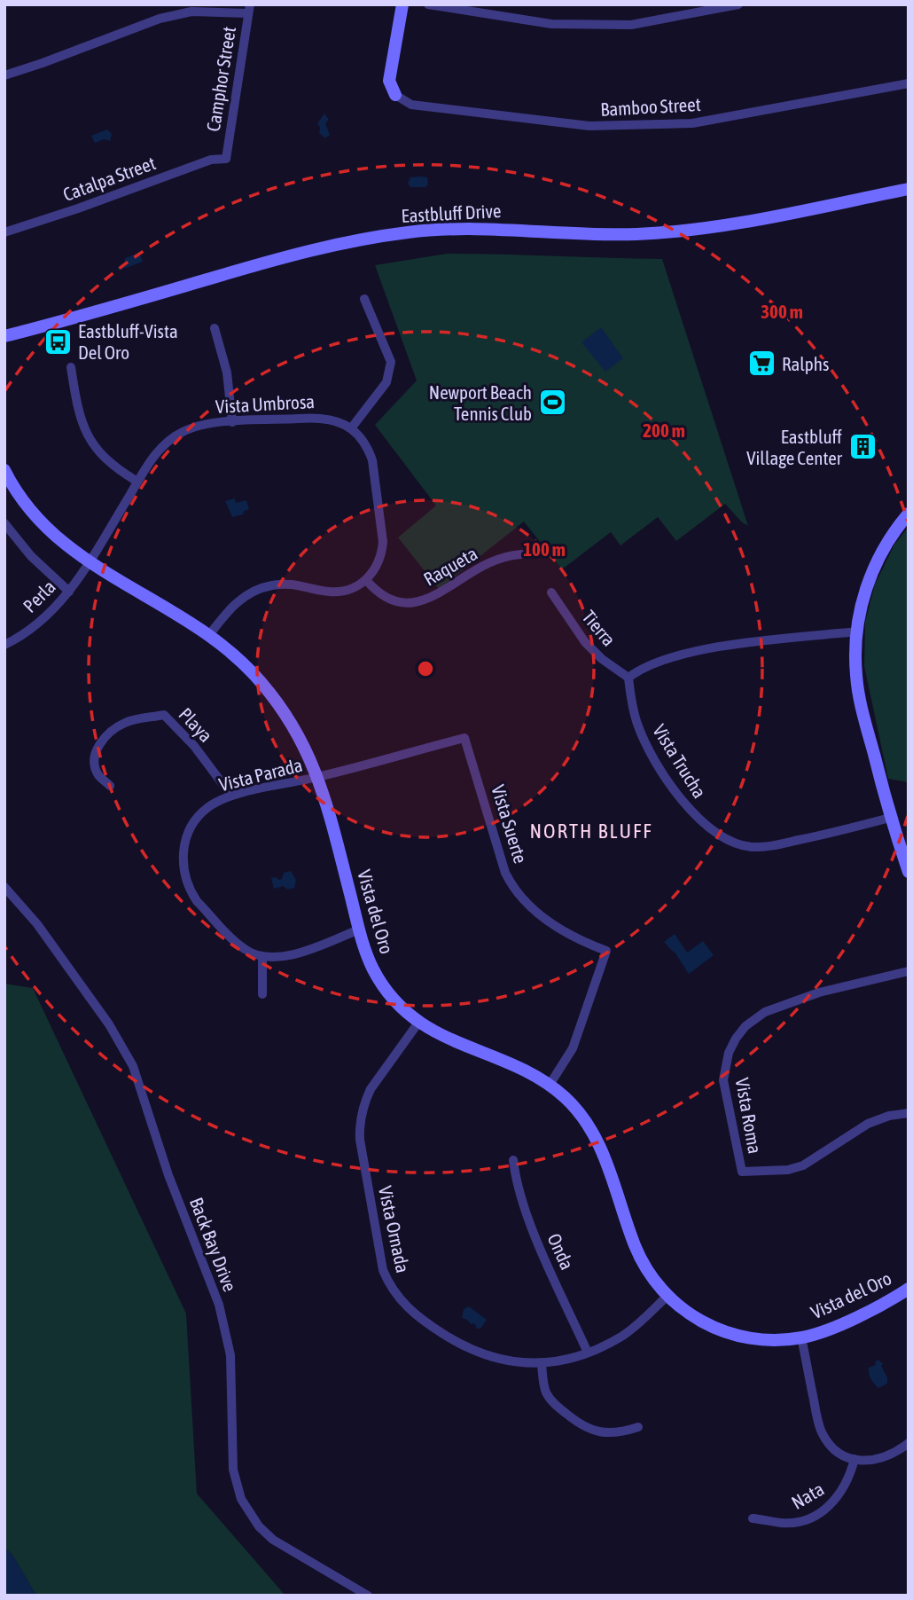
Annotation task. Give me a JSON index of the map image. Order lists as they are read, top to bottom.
{
  "streets": {
    "street": [
      "Camphor Street",
      "Bamboo Street",
      "Catalpa Street",
      "Eastbluff Drive",
      "Vista Umbrosa",
      "Raqueta",
      "Perla",
      "Tierra",
      "Playa",
      "Vista Trucha",
      "Vista Parada",
      "Vista Suerte",
      "Vista del Oro",
      "Vista Roma",
      "Vista Ornada",
      "Back Bay Drive",
      "Onda",
      "Nata"
    ]
  },
  "crossings": [
    ["Camphor Street", "Catalpa Street"],
    ["Vista Umbrosa", "Perla"],
    ["Vista Umbrosa", "Vista del Oro"],
    ["Perla", "Vista del Oro"],
    ["Tierra", "Vista Trucha"],
    ["Playa", "Vista Parada"],
    ["Playa", "Vista Suerte"],
    ["Playa", "Vista del Oro"],
    ["Vista Parada", "Vista Suerte"],
    ["Vista Parada", "Vista del Oro"],
    ["Vista Suerte", "Vista del Oro"],
    ["Vista del Oro", "Vista Ornada"],
    ["Vista Ornada", "Onda"]
  ],
  "districts": ["NORTH BLUFF"],
  "places": {
    "bus stop": ["Eastbluff-Vista Del Oro"],
    "supermarket": ["Ralphs"],
    "sports": ["Newport Beach Tennis Club"],
    "building": ["Eastbluff Village Center"]
  },
  "rings": ["300 m", "200 m", "100 m"]
}
